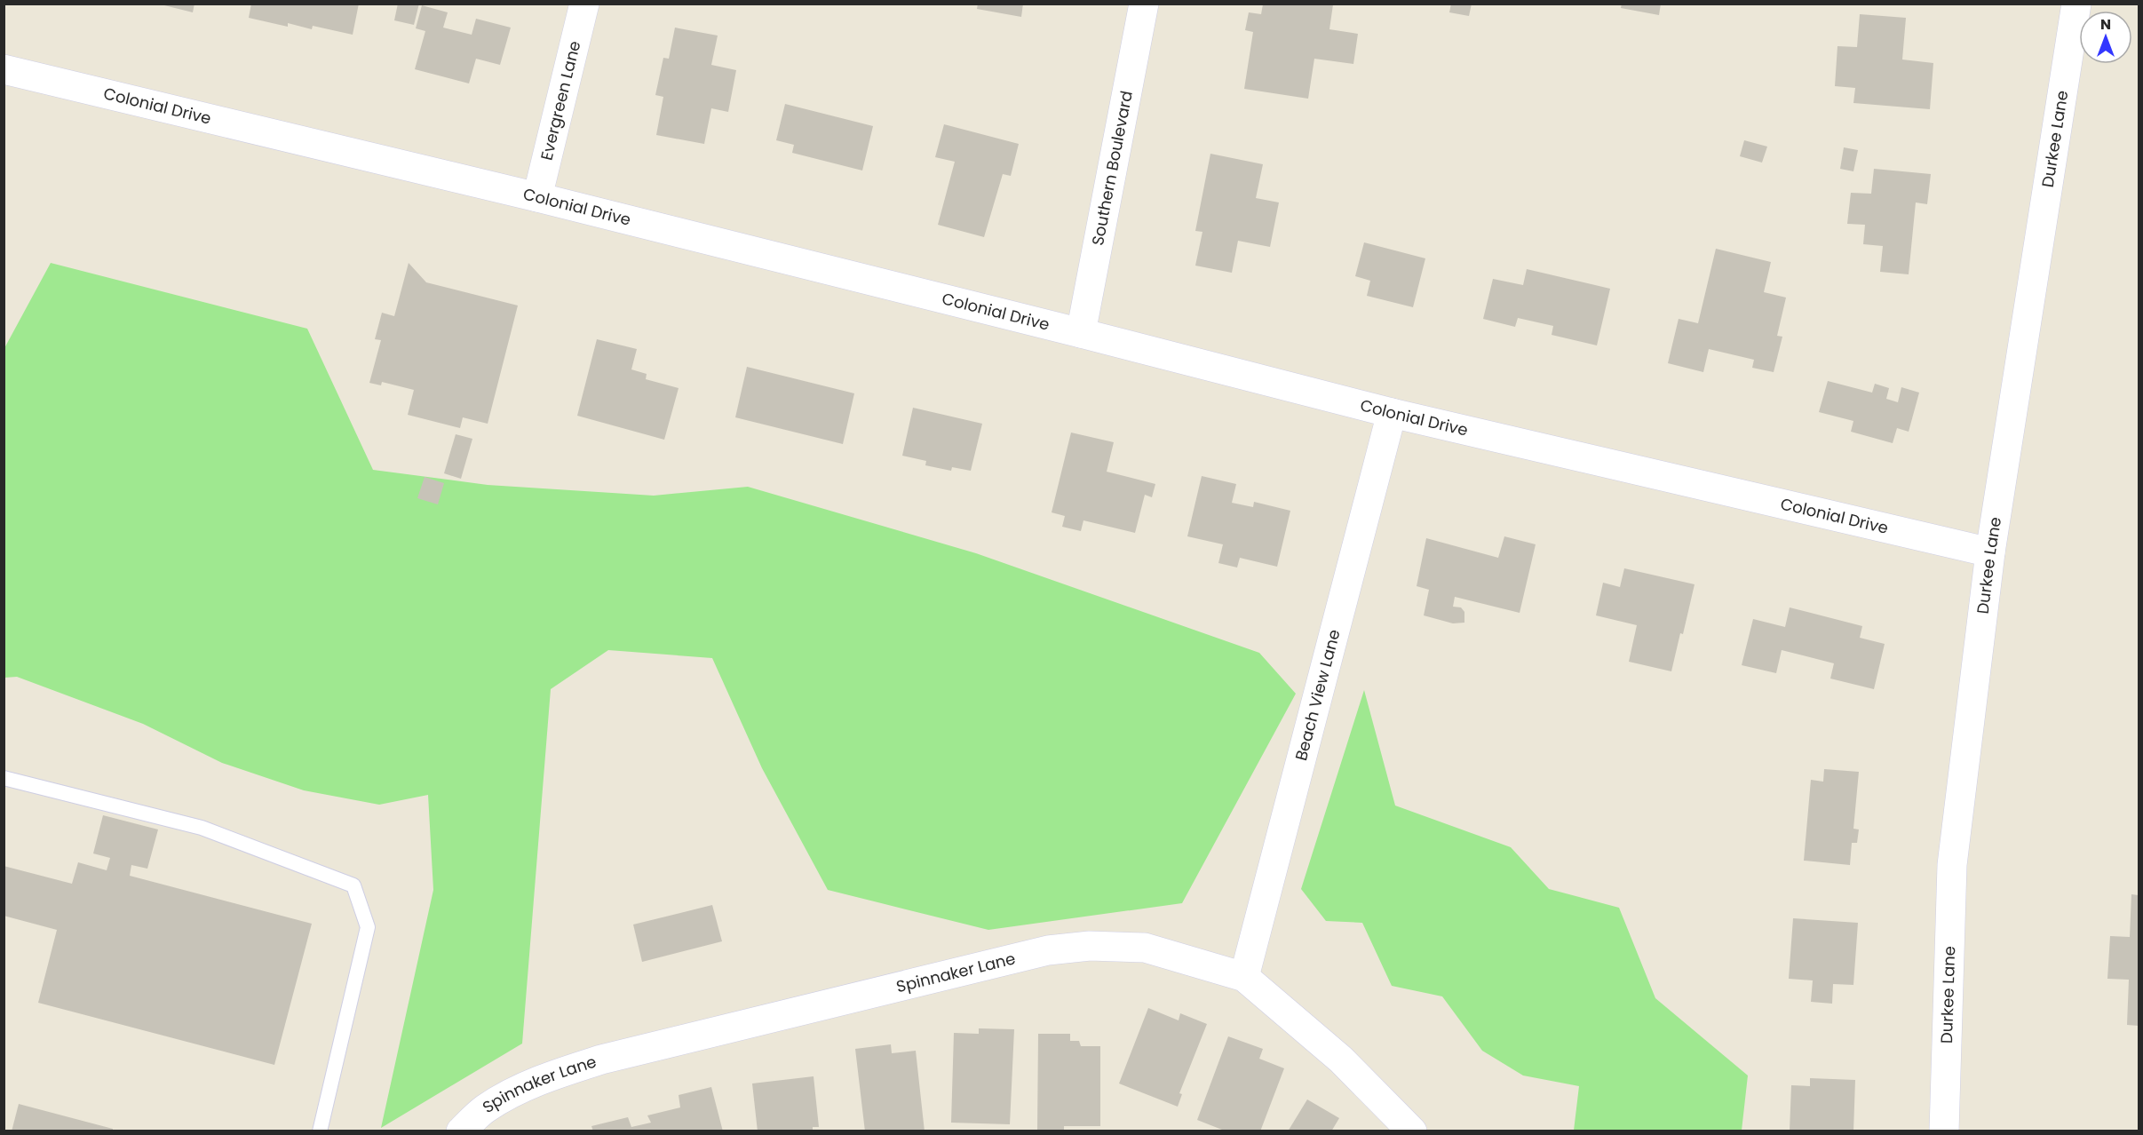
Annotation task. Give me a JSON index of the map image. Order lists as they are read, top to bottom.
{
  "streets": {
    "street": [
      "Evergreen Lane",
      "Colonial Drive",
      "Durkee Lane",
      "Southern Boulevard",
      "Beach View Lane",
      "Spinnaker Lane"
    ]
  },
  "crossings": [
    ["Evergreen Lane", "Colonial Drive"],
    ["Colonial Drive", "Durkee Lane"],
    ["Colonial Drive", "Southern Boulevard"],
    ["Colonial Drive", "Beach View Lane"],
    ["Beach View Lane", "Spinnaker Lane"]
  ],
  "north": "top"
}
